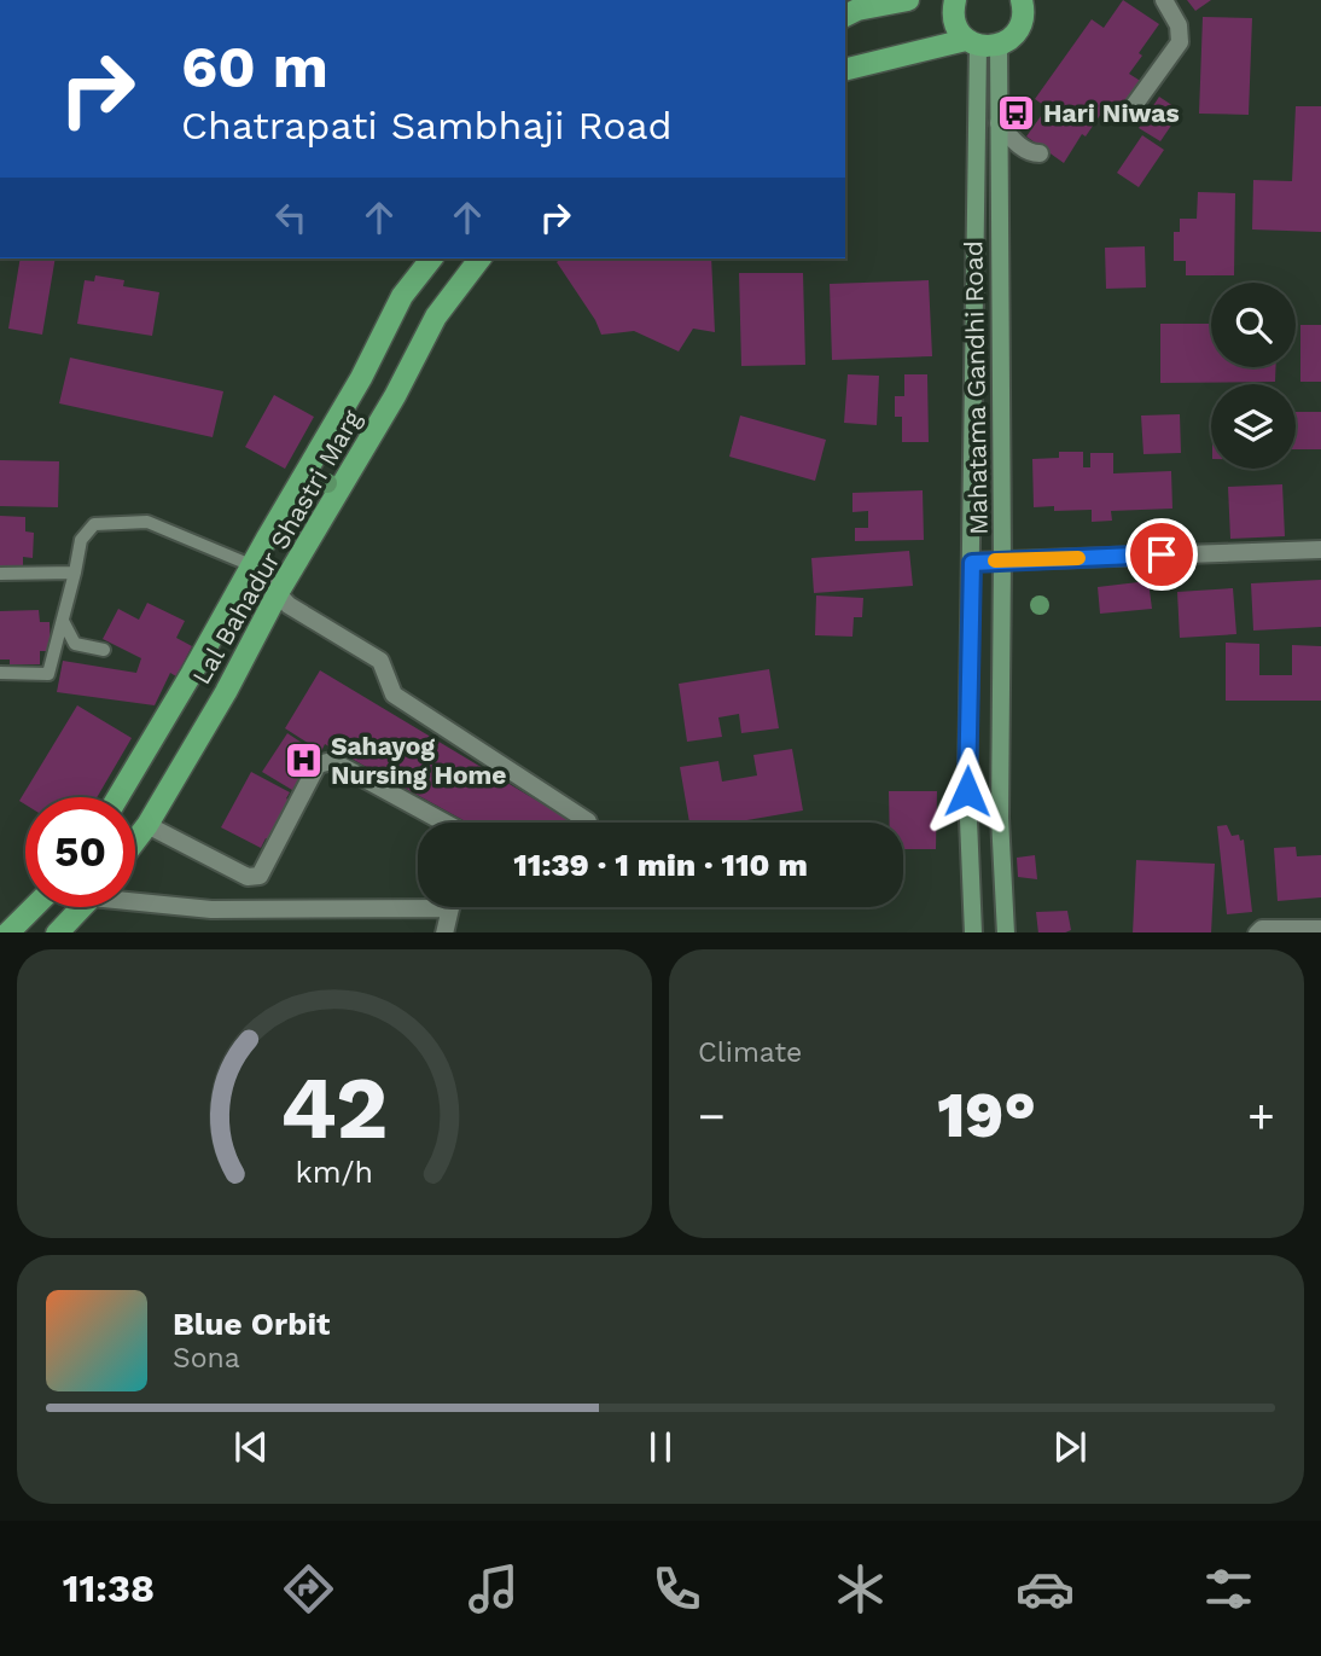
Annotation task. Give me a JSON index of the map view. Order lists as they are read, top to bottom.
{
  "streets": {
    "main road": ["Mahatama Gandhi Road", "Lal Bahadur Shastri Marg"]
  },
  "places": {
    "bus stop": ["Hari Niwas"],
    "hospital": ["Sahayog Nursing Home"]
  },
  "page": {
    "turn": ["60 m", "Chatrapati Sambhaji Road"],
    "limit": "50",
    "trip": "11:39 · 1 min · 110 m",
    "tile": "Climate",
    "heat": ["−", "19°", "+"],
    "song": ["Blue Orbit", "Sona"],
    "tabs": "11:38",
    "gauge": ["42", "km/h"]
  }
}
